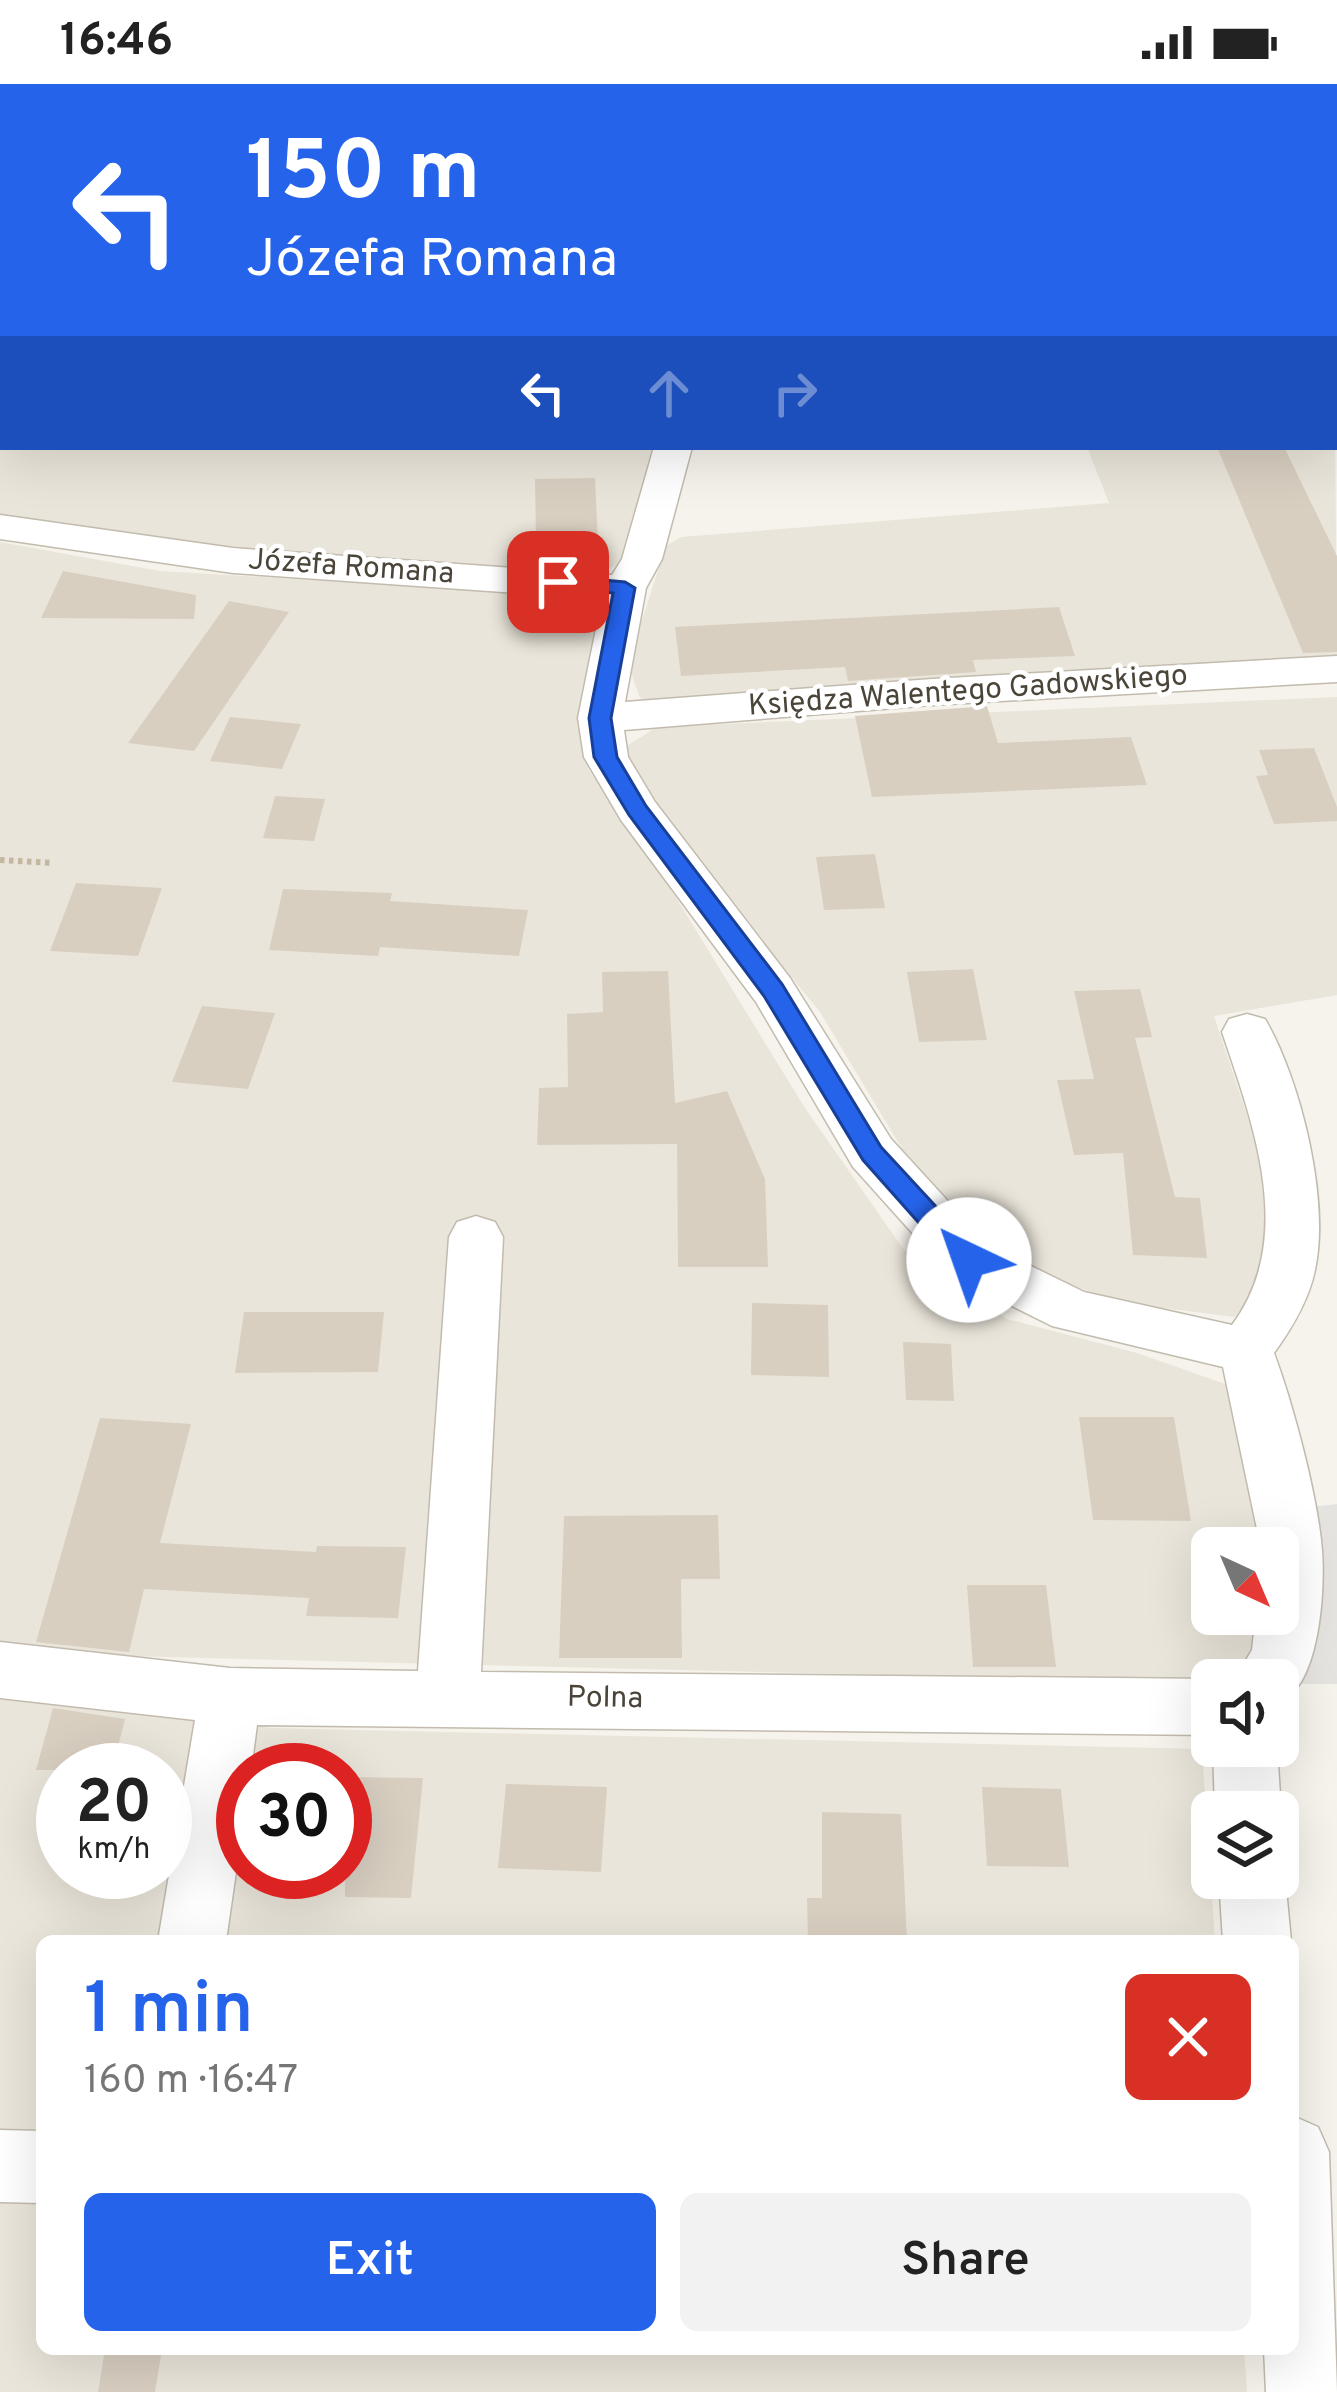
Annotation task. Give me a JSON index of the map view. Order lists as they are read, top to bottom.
{
  "streets": {
    "street": ["Józefa Romana", "Księdza Walentego Gadowskiego", "Polna"]
  },
  "north": "bottom right",
  "page": {
    "status": "16:46",
    "turn": ["150 m", "Józefa Romana"],
    "speed": "20 km/h",
    "limit": "30",
    "heading": ["1 min", "160 m · 16:47"],
    "buttons": ["Exit", "Share"]
  }
}
